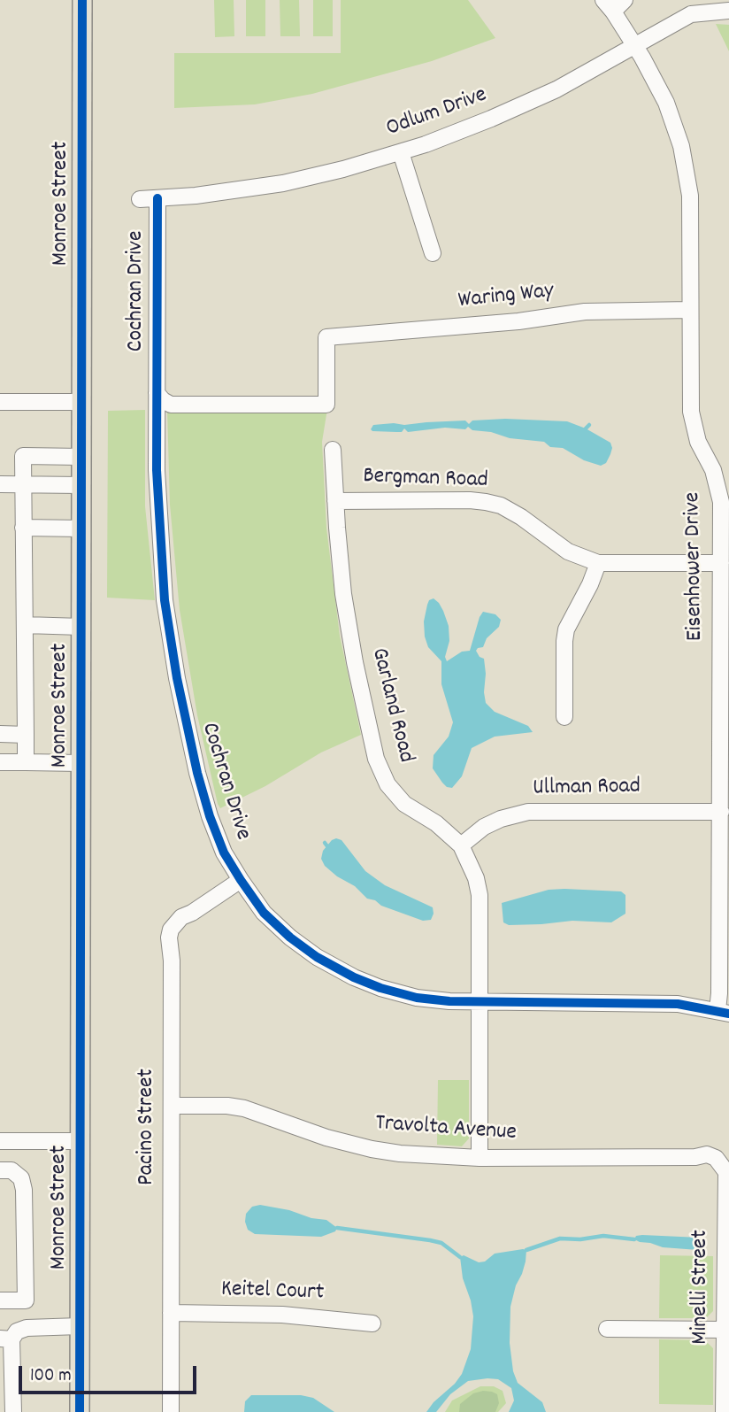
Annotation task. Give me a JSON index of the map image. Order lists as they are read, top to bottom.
{
  "streets": {
    "main road": ["Monroe Street"],
    "street": [
      "Odlum Drive",
      "Cochran Drive",
      "Waring Way",
      "Bergman Road",
      "Eisenhower Drive",
      "Garland Road",
      "Ullman Road",
      "Pacino Street",
      "Travolta Avenue",
      "Minelli Street",
      "Keitel Court"
    ]
  },
  "crossings": [
    ["Odlum Drive", "Cochran Drive"],
    ["Odlum Drive", "Eisenhower Drive"],
    ["Cochran Drive", "Waring Way"],
    ["Cochran Drive", "Eisenhower Drive"],
    ["Cochran Drive", "Garland Road"],
    ["Cochran Drive", "Pacino Street"],
    ["Waring Way", "Eisenhower Drive"],
    ["Bergman Road", "Eisenhower Drive"],
    ["Bergman Road", "Garland Road"],
    ["Eisenhower Drive", "Ullman Road"],
    ["Garland Road", "Ullman Road"],
    ["Garland Road", "Travolta Avenue"],
    ["Pacino Street", "Travolta Avenue"],
    ["Pacino Street", "Keitel Court"],
    ["Travolta Avenue", "Minelli Street"]
  ],
  "scale_bar": "100 m"
}
